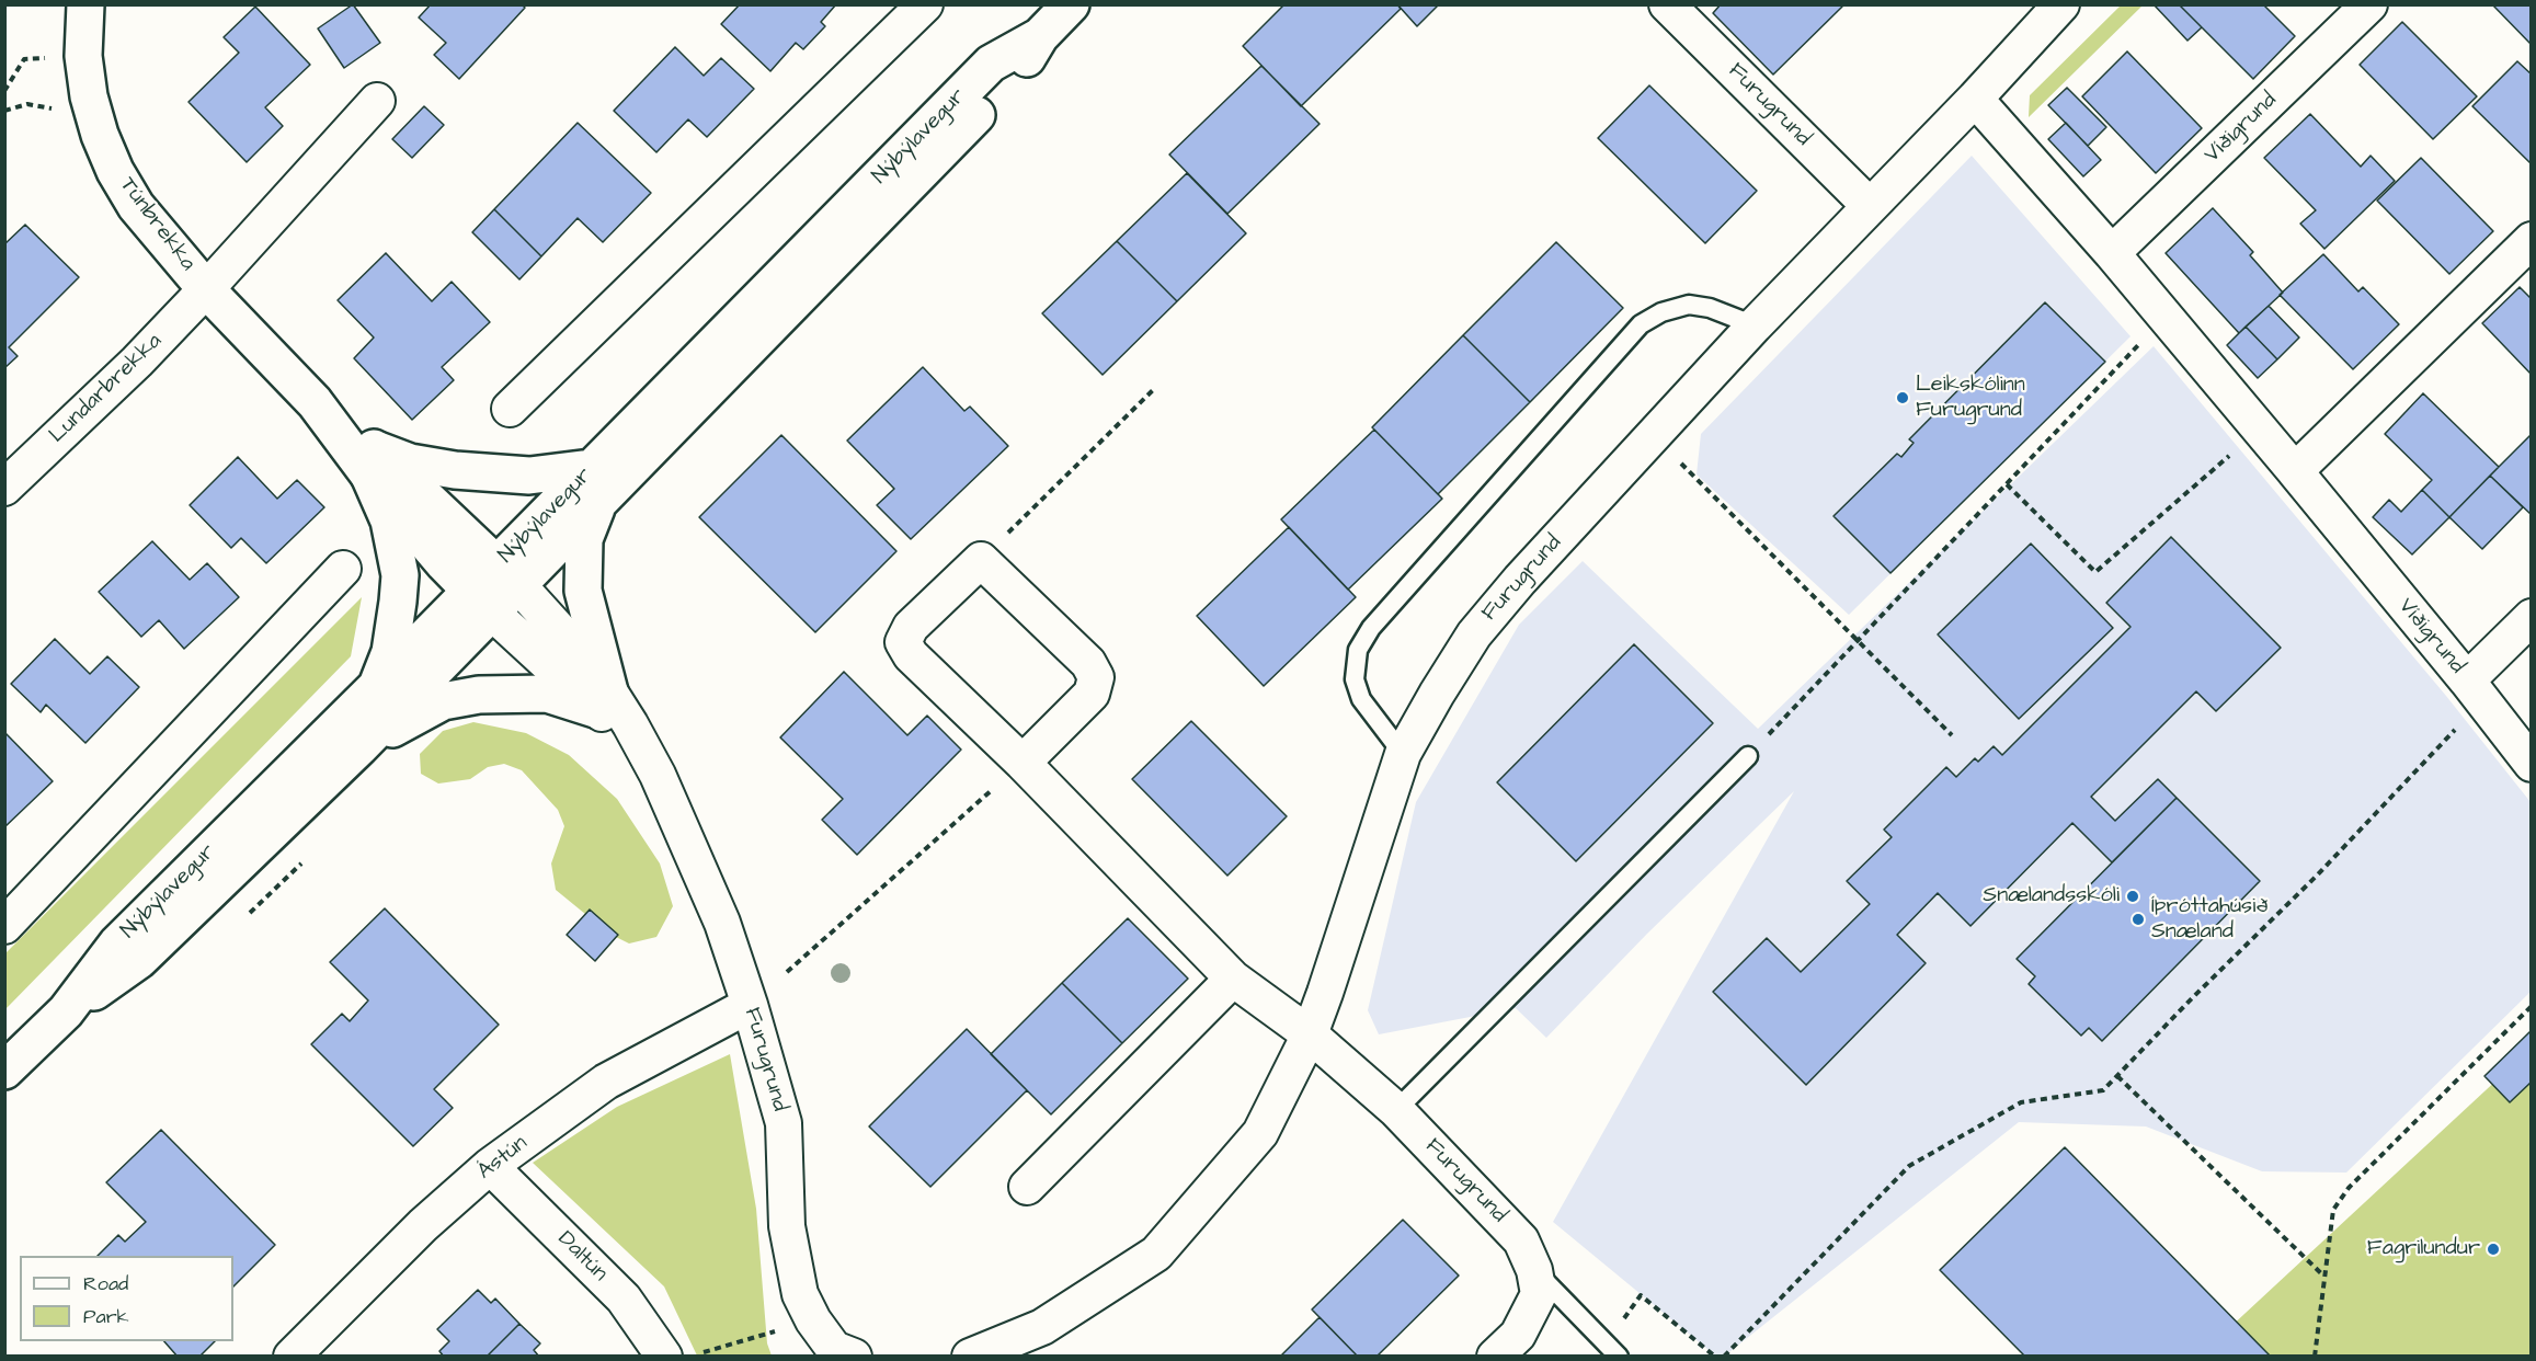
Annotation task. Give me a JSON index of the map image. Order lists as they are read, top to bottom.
{
  "streets": {
    "main road": ["Nýbýlavegur", "Túnbrekka"],
    "street": [
      "Furugrund",
      "Víðigrund",
      "Lundarbrekka",
      "Ástún",
      "Daltún"
    ]
  },
  "crossings": [
    ["Furugrund", "Víðigrund"],
    ["Furugrund", "Nýbýlavegur"],
    ["Furugrund", "Túnbrekka"],
    ["Furugrund", "Ástún"],
    ["Nýbýlavegur", "Túnbrekka"],
    ["Túnbrekka", "Lundarbrekka"],
    ["Ástún", "Daltún"]
  ],
  "places": [
    "Leikskólinn Furugrund",
    "Snælandsskóli",
    "Íþróttahúsið Snæland",
    "Fagrilundur"
  ],
  "legend": ["Road", "Park"]
}
